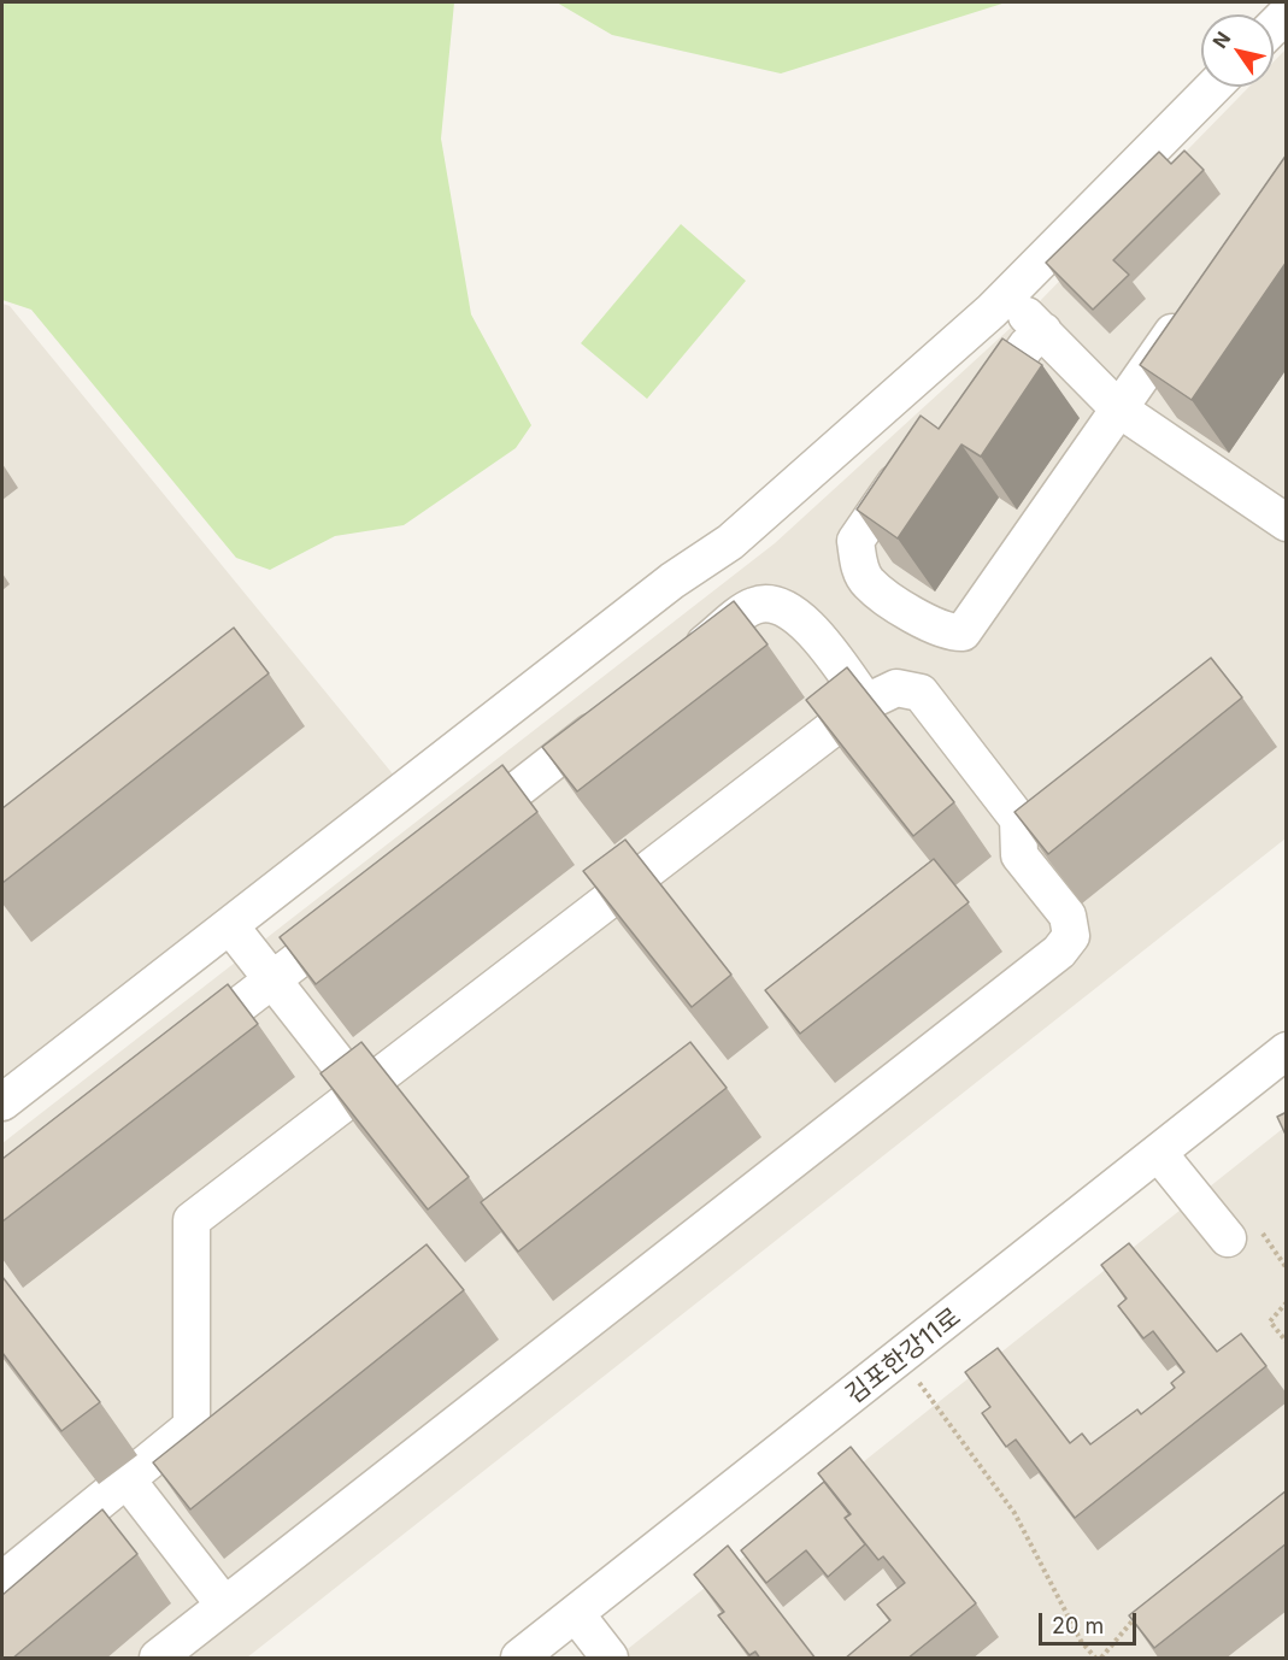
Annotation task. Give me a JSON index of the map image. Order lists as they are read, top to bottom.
{
  "streets": {
    "street": ["김포한강11로"]
  },
  "scale_bar": "20 m",
  "north": "top left"
}
